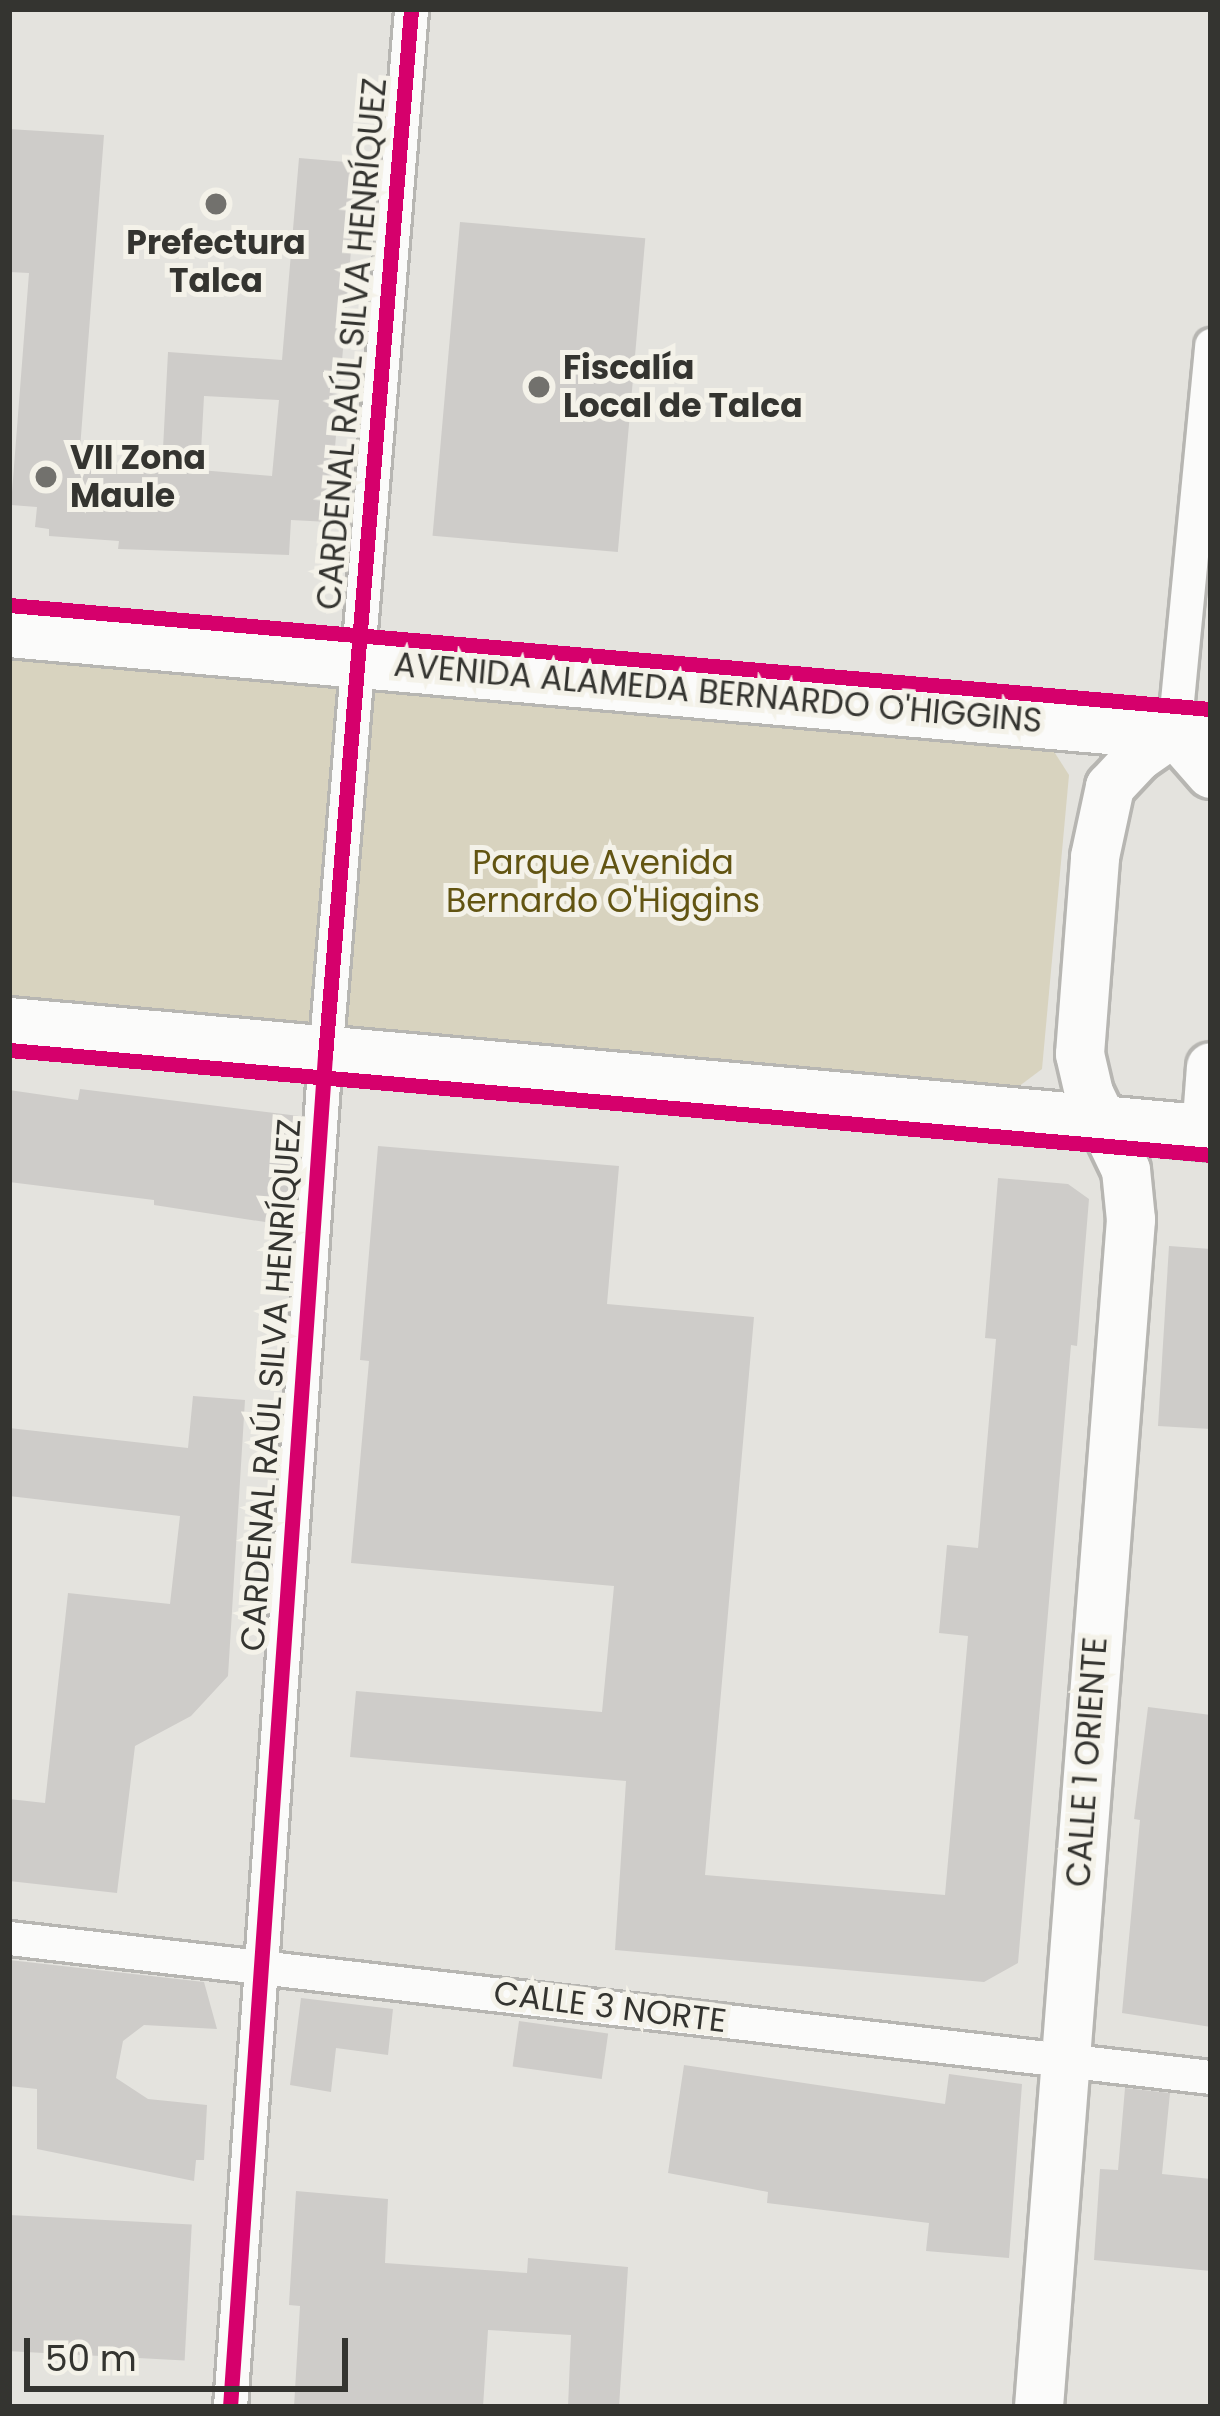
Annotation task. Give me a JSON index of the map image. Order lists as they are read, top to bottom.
{
  "streets": {
    "main road": ["AVENIDA ALAMEDA BERNARDO O'HIGGINS", "CALLE 1 ORIENTE"],
    "street": ["CARDENAL RAÚL SILVA HENRÍQUEZ", "CALLE 3 NORTE"]
  },
  "crossings": [
    ["CARDENAL RAÚL SILVA HENRÍQUEZ", "AVENIDA ALAMEDA BERNARDO O'HIGGINS"],
    ["CARDENAL RAÚL SILVA HENRÍQUEZ", "CALLE 3 NORTE"],
    ["AVENIDA ALAMEDA BERNARDO O'HIGGINS", "CALLE 1 ORIENTE"],
    ["CALLE 1 ORIENTE", "CALLE 3 NORTE"]
  ],
  "parks": ["Parque Avenida Bernardo O'Higgins"],
  "places": ["Prefectura Talca", "Fiscalía Local de Talca", "VII Zona Maule"],
  "scale_bar": "50 m"
}
